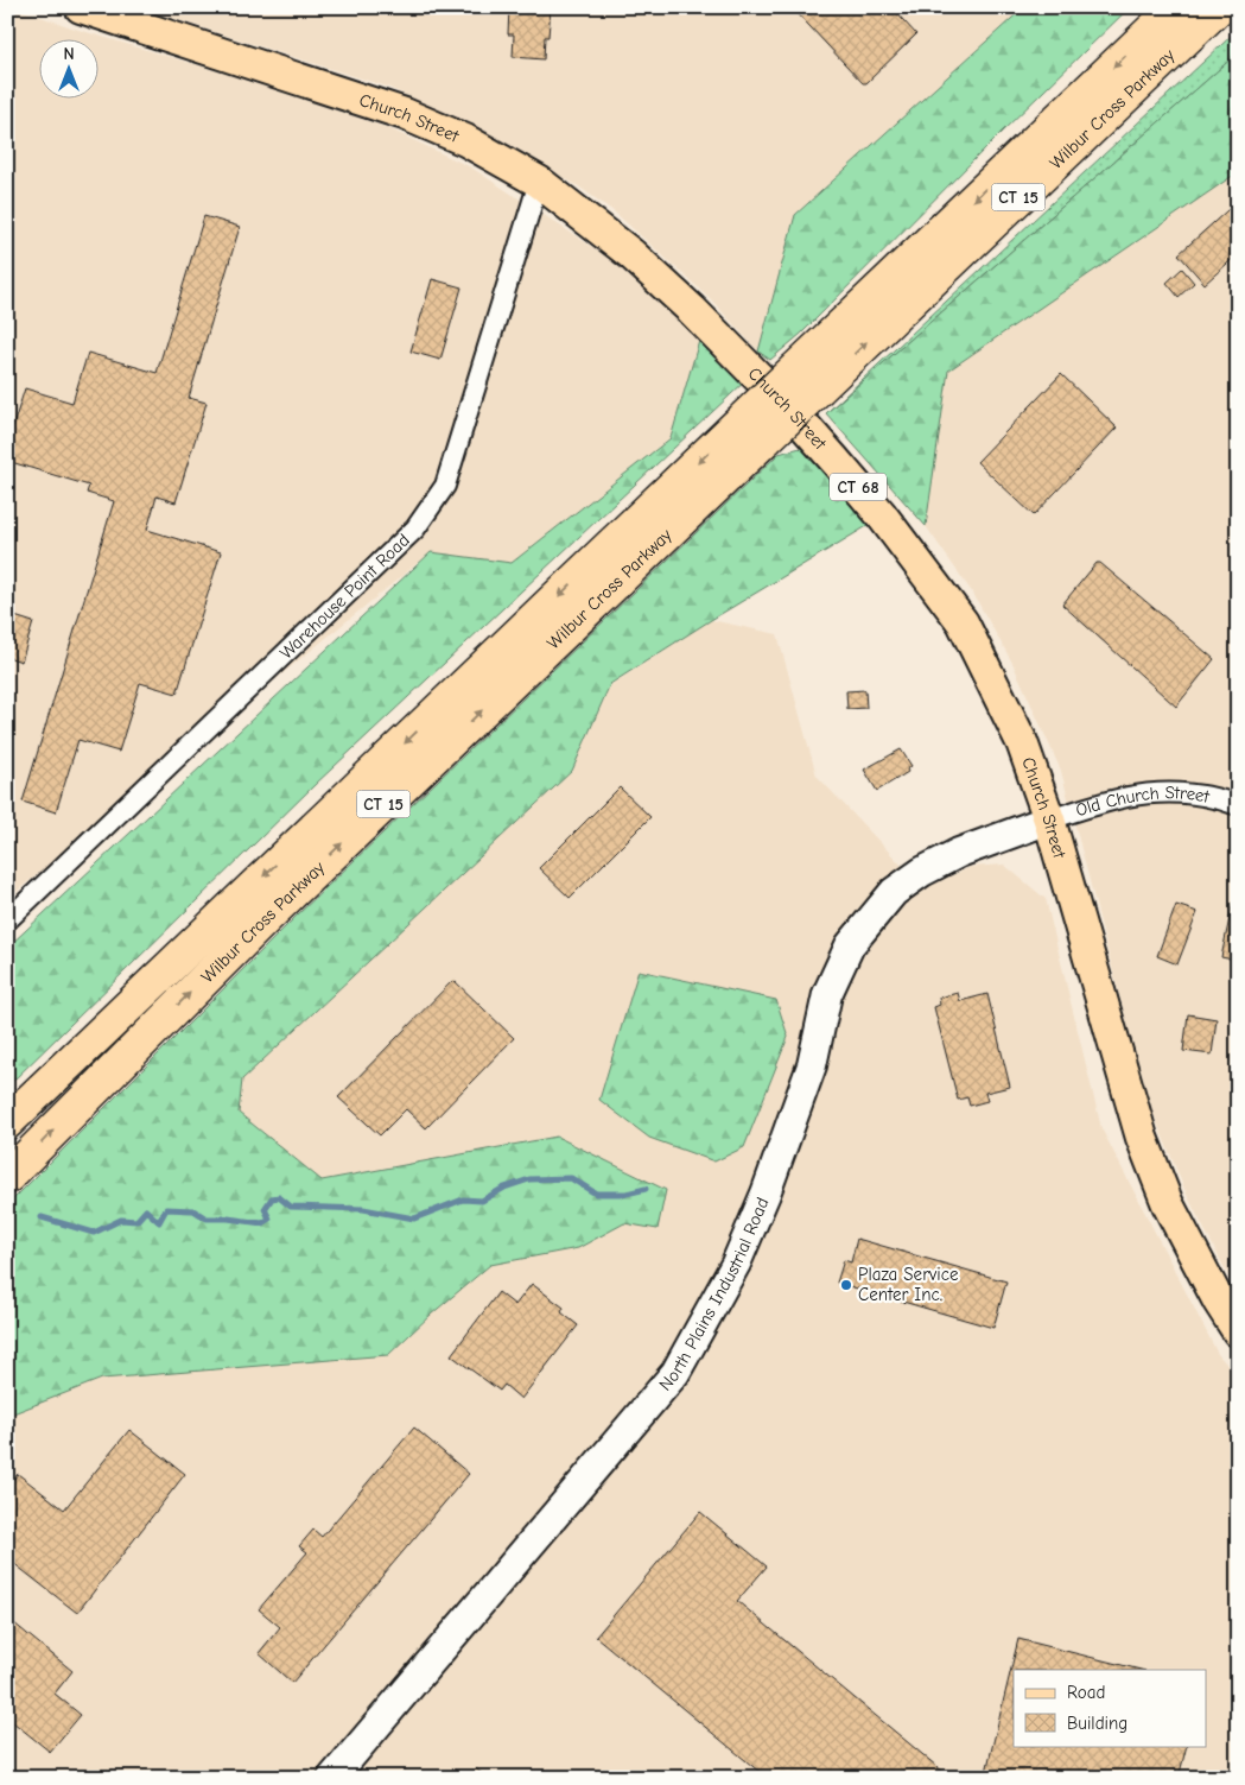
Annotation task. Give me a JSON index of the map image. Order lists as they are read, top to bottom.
{
  "streets": {
    "highway": ["Wilbur Cross Parkway", "CT 15"],
    "main road": ["Church Street", "CT 68"],
    "street": ["Warehouse Point Road", "Old Church Street", "North Plains Industrial Road"]
  },
  "crossings": [
    ["Church Street", "Warehouse Point Road"],
    ["Church Street", "Old Church Street"],
    ["Church Street", "North Plains Industrial Road"],
    ["Old Church Street", "North Plains Industrial Road"]
  ],
  "places": ["Plaza Service Center Inc."],
  "legend": ["Road", "Building"],
  "north": "top"
}
